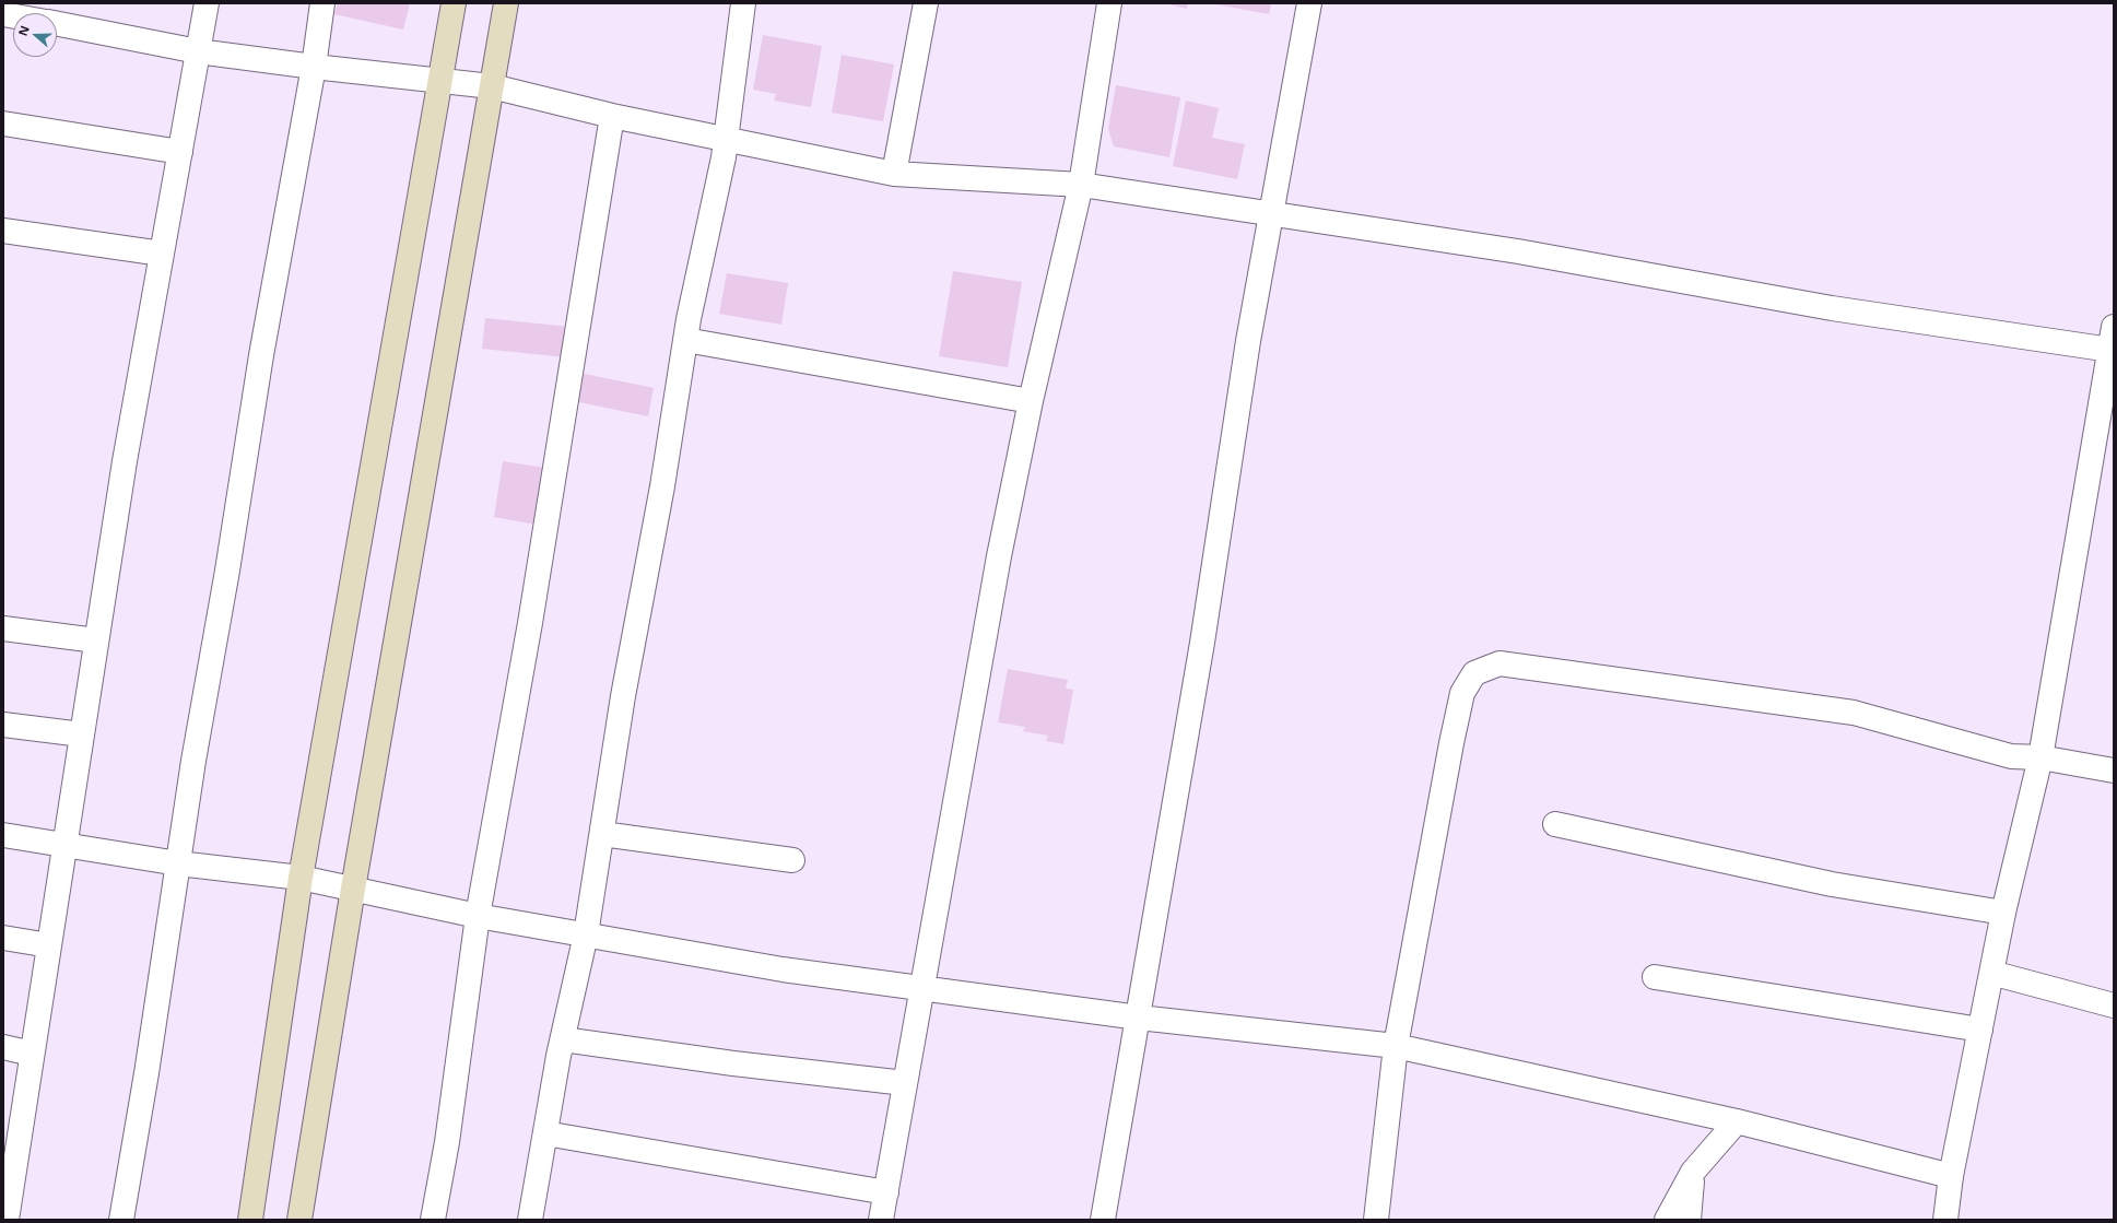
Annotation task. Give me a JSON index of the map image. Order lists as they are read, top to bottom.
{
  "north": "left"
}
